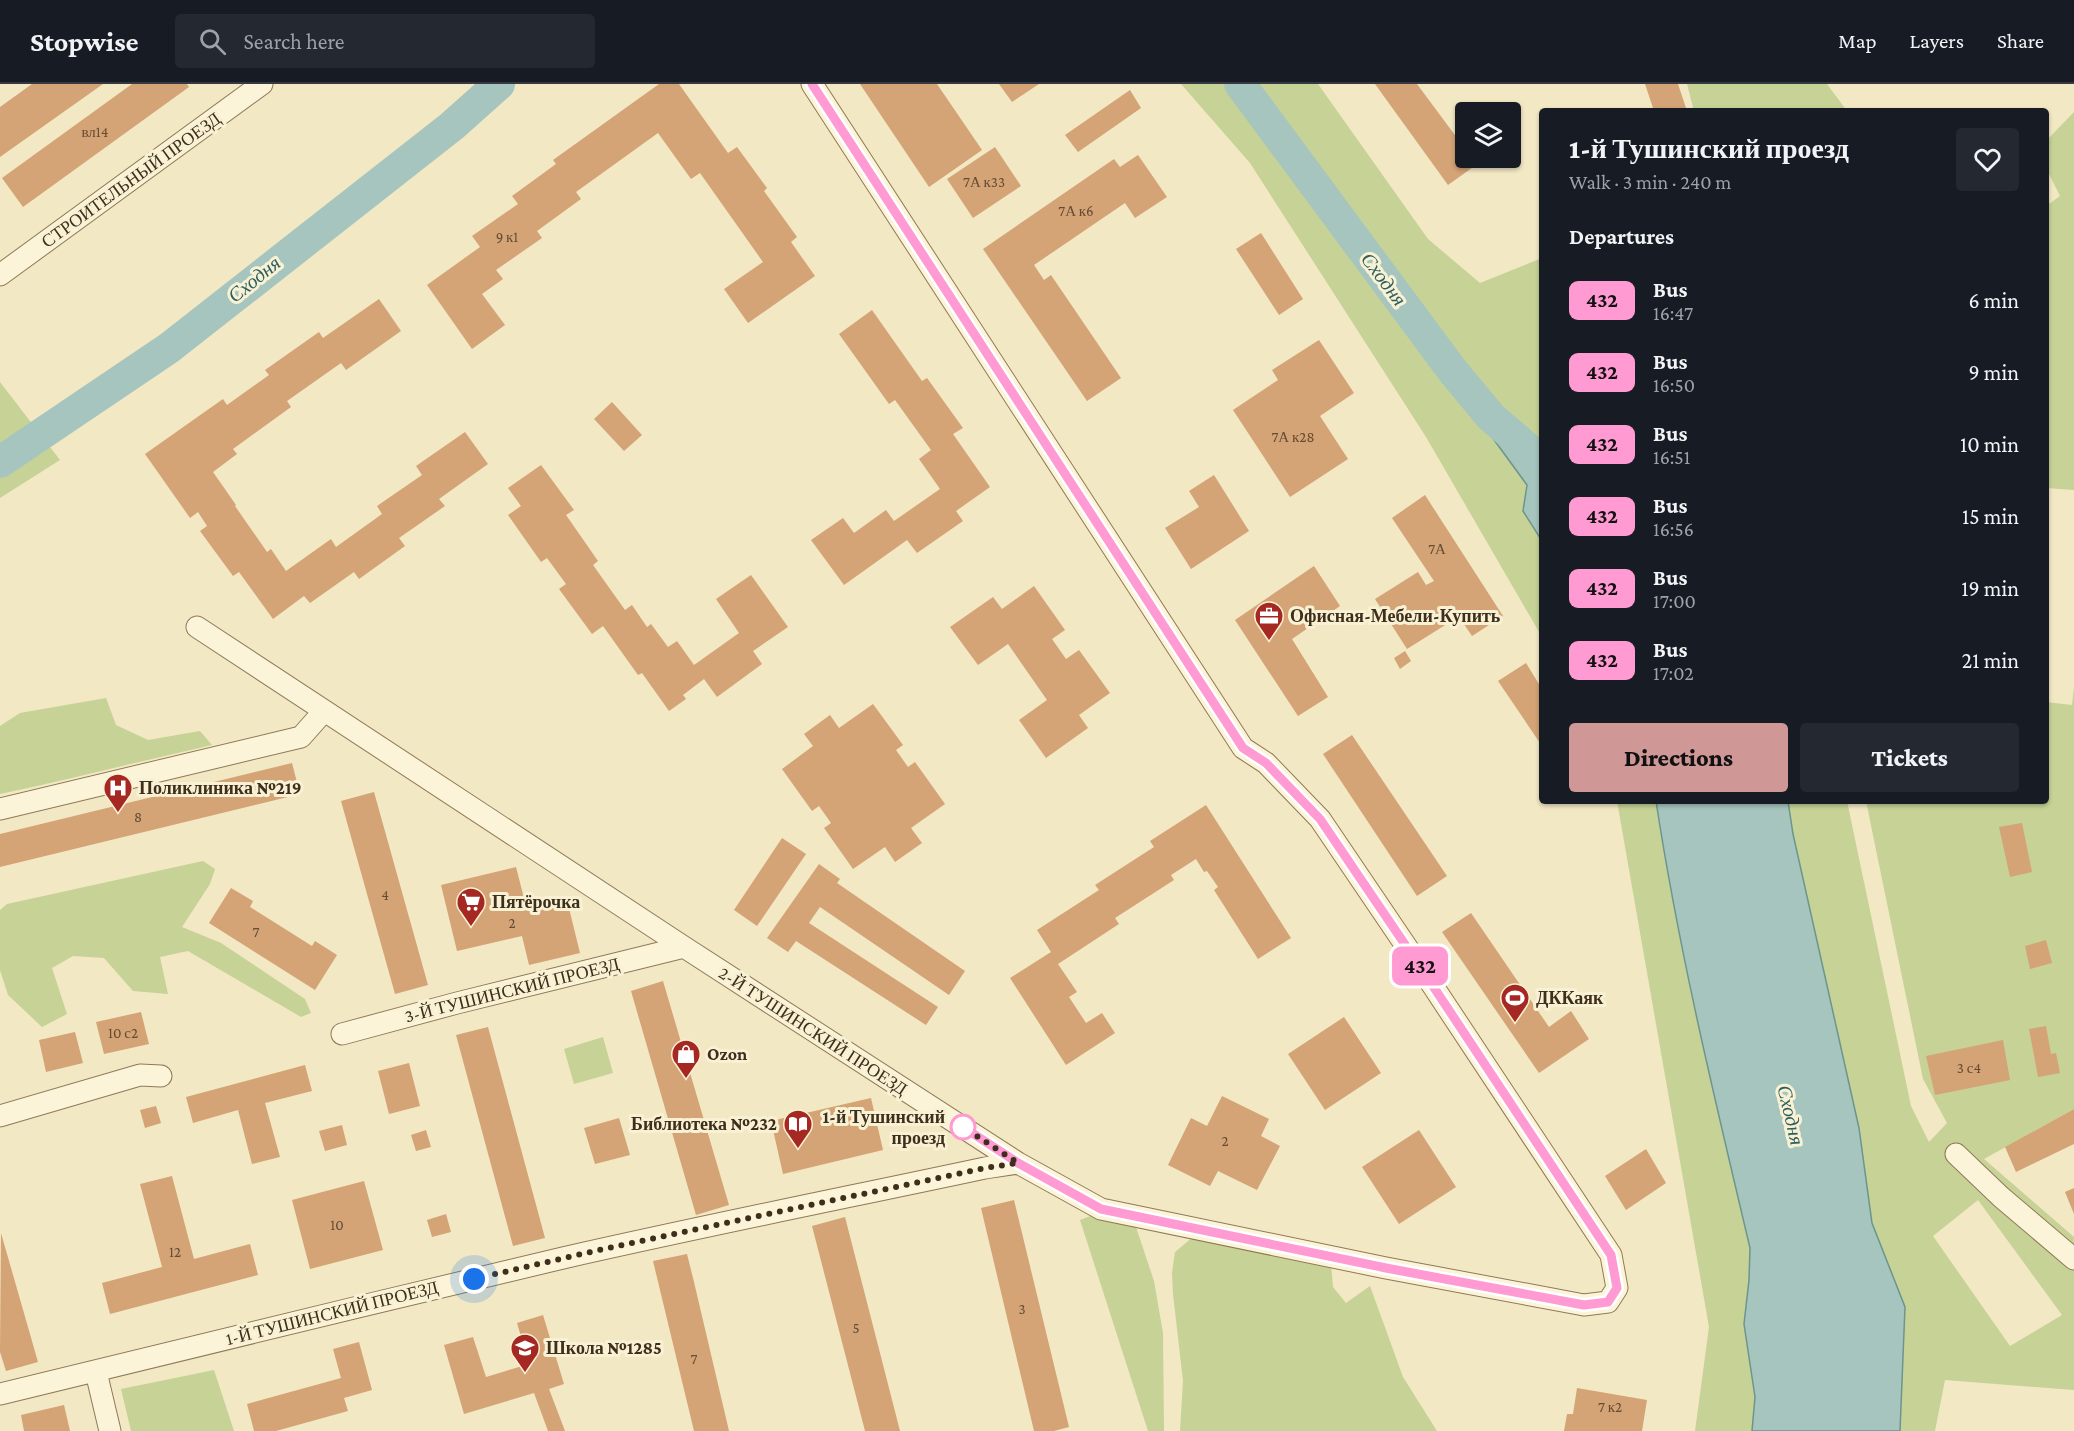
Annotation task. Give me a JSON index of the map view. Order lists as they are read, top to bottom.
{
  "streets": {
    "street": [
      "СТРОИТЕЛЬНЫЙ ПРОЕЗД",
      "3-Й ТУШИНСКИЙ ПРОЕЗД",
      "2-Й ТУШИНСКИЙ ПРОЕЗД",
      "1-Й ТУШИНСКИЙ ПРОЕЗД"
    ]
  },
  "crossings": [
    ["3-Й ТУШИНСКИЙ ПРОЕЗД", "2-Й ТУШИНСКИЙ ПРОЕЗД"],
    ["2-Й ТУШИНСКИЙ ПРОЕЗД", "1-Й ТУШИНСКИЙ ПРОЕЗД"]
  ],
  "water": ["Сходня"],
  "places": {
    "office": ["Офисная-Мебели-Купить"],
    "hospital": ["Поликлиника №219"],
    "supermarket": ["Пятёрочка"],
    "sports": ["ДККаяк"],
    "shop": ["Ozon"],
    "other": ["1-й Тушинский проезд"],
    "library": ["Библиотека №232"],
    "school or university": ["Школа №1285"]
  },
  "lines": ["bus line 432"],
  "house_numbers": [
    "вл14",
    "7А к33",
    "7А к6",
    "9 к1",
    "7А к28",
    "7А",
    "8",
    "4",
    "2",
    "7",
    "10 с2",
    "3 с4",
    "2",
    "10",
    "12",
    "3",
    "5",
    "7",
    "7 к2"
  ],
  "page": {
    "header": "Stopwise",
    "search": "Search here",
    "nav": ["Map", "Layers", "Share"],
    "on_map": "432",
    "heading": [
      ["1-й Тушинский проезд", "Walk · 3 min · 240 m"],
      "Departures"
    ],
    "list": [
      {
        "mark": "432",
        "name": "Bus",
        "note": "16:47",
        "value": "6 min"
      },
      {
        "mark": "432",
        "name": "Bus",
        "note": "16:50",
        "value": "9 min"
      },
      {
        "mark": "432",
        "name": "Bus",
        "note": "16:51",
        "value": "10 min"
      },
      {
        "mark": "432",
        "name": "Bus",
        "note": "16:56",
        "value": "15 min"
      },
      {
        "mark": "432",
        "name": "Bus",
        "note": "17:00",
        "value": "19 min"
      },
      {
        "mark": "432",
        "name": "Bus",
        "note": "17:02",
        "value": "21 min"
      }
    ],
    "buttons": ["Directions", "Tickets"]
  }
}
